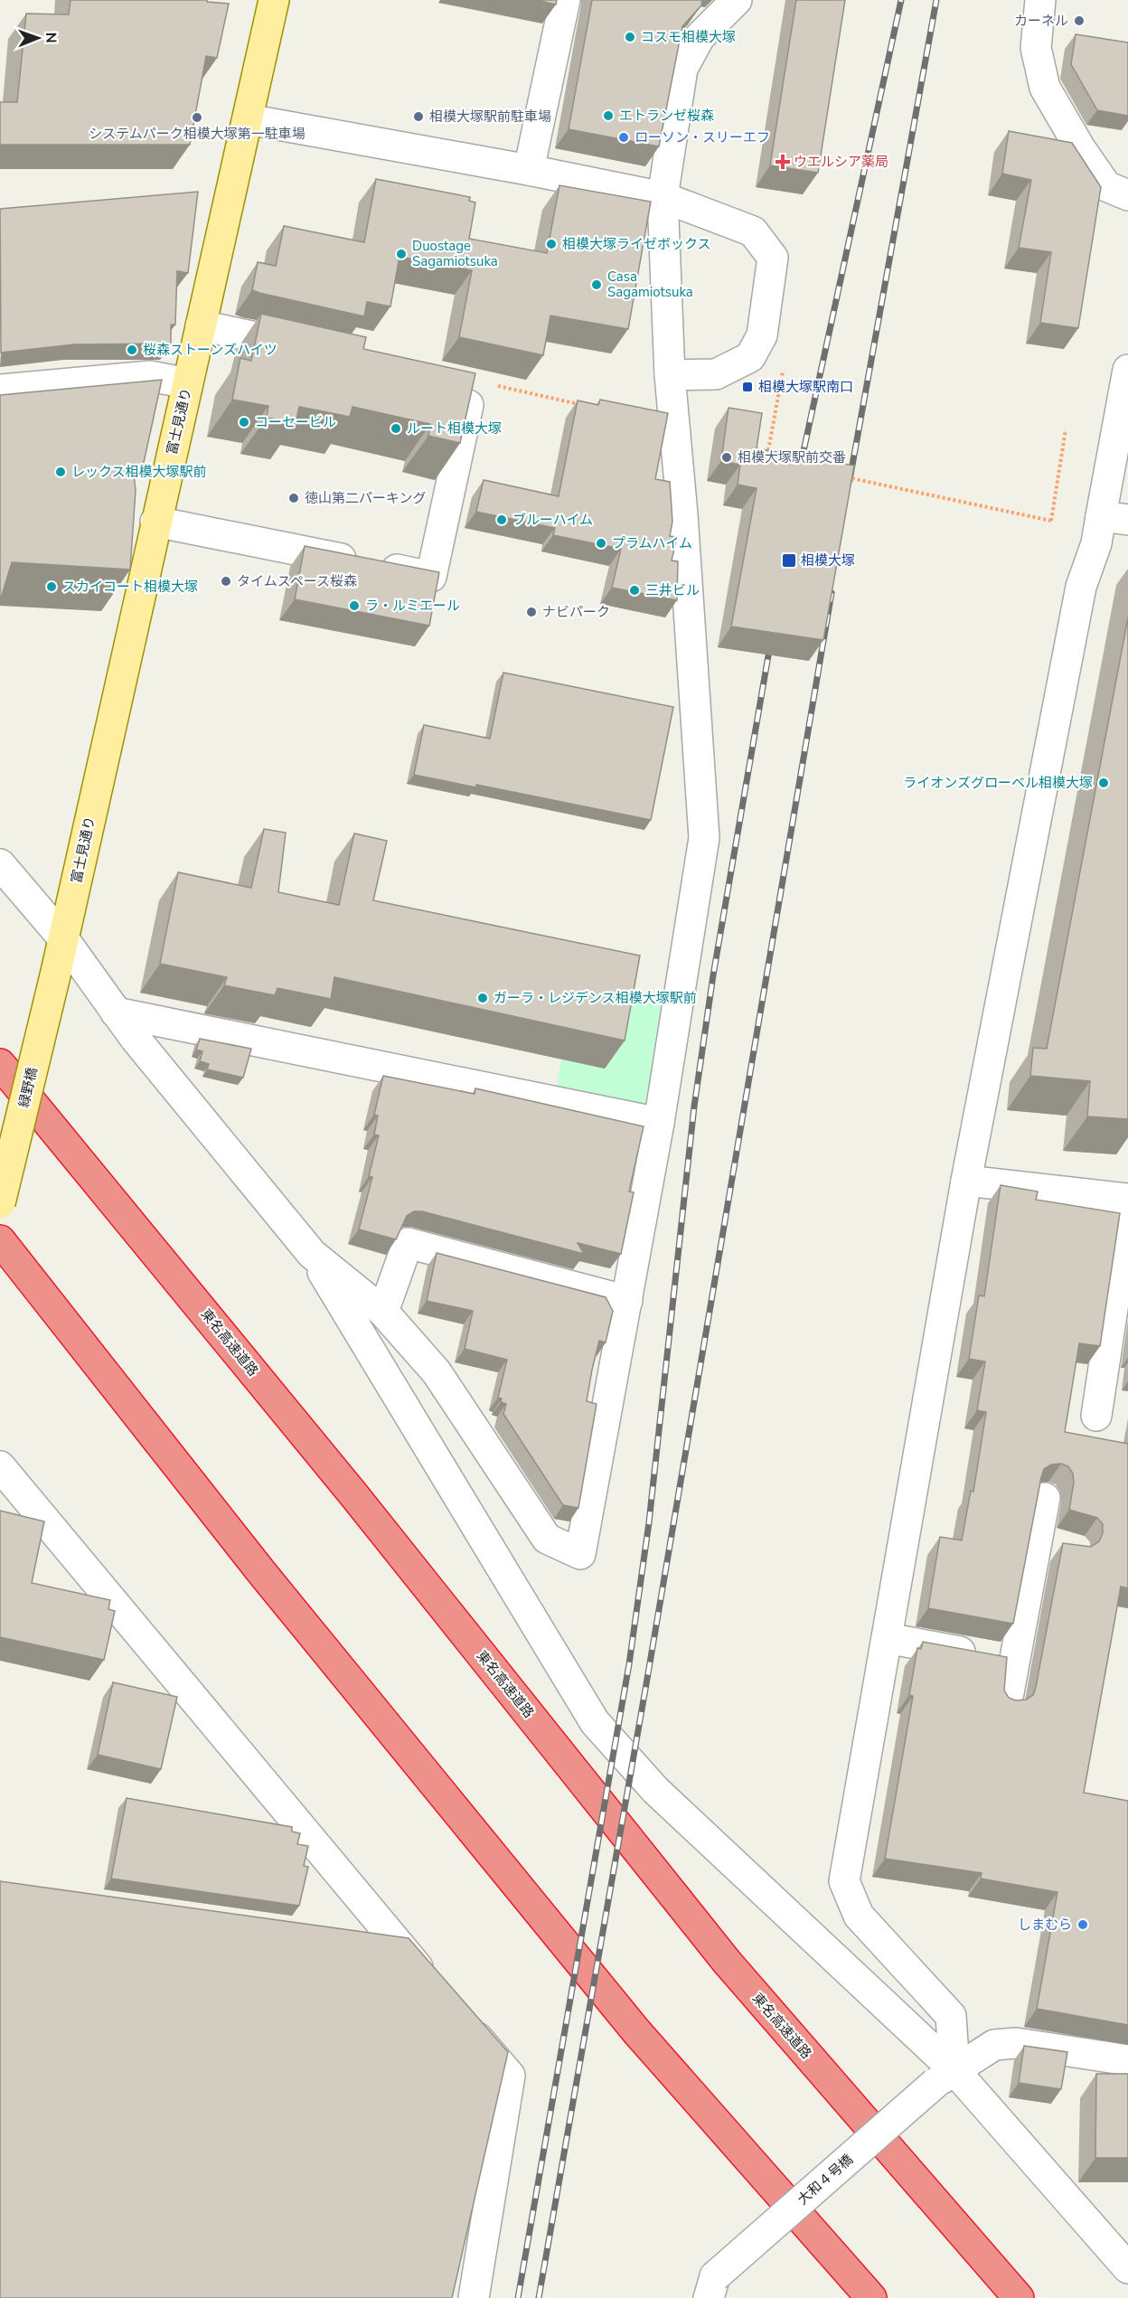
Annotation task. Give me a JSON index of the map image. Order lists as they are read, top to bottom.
{
  "streets": {
    "highway": ["東名高速道路"],
    "main road": ["富士見通り", "緑野橋"],
    "street": ["大和４号橋"]
  },
  "crossings": [
    ["富士見通り", "緑野橋"]
  ],
  "places": {
    "other": [
      "カーネル",
      "コスモ相模大塚",
      "エトランゼ桜森",
      "相模大塚駅前駐車場",
      "システムパーク相模大塚第一駐車場",
      "ローソン・スリーエフ",
      "相模大塚ライゼボックス",
      "Duostage Sagamiotsuka",
      "Casa Sagamiotsuka",
      "桜森ストーンズハイツ",
      "コーセービル",
      "ルート相模大塚",
      "相模大塚駅前交番",
      "レックス相模大塚駅前",
      "徳山第二パーキング",
      "ブルーハイム",
      "プラムハイム",
      "タイムスペース桜森",
      "スカイコート相模大塚",
      "三井ビル",
      "ラ・ルミエール",
      "ナビパーク",
      "ライオンズグローベル相模大塚",
      "ガーラ・レジデンス相模大塚駅前",
      "しまむら"
    ],
    "health": ["ウエルシア薬局"],
    "transit": ["相模大塚駅南口", "相模大塚"]
  },
  "north": "right"
}
